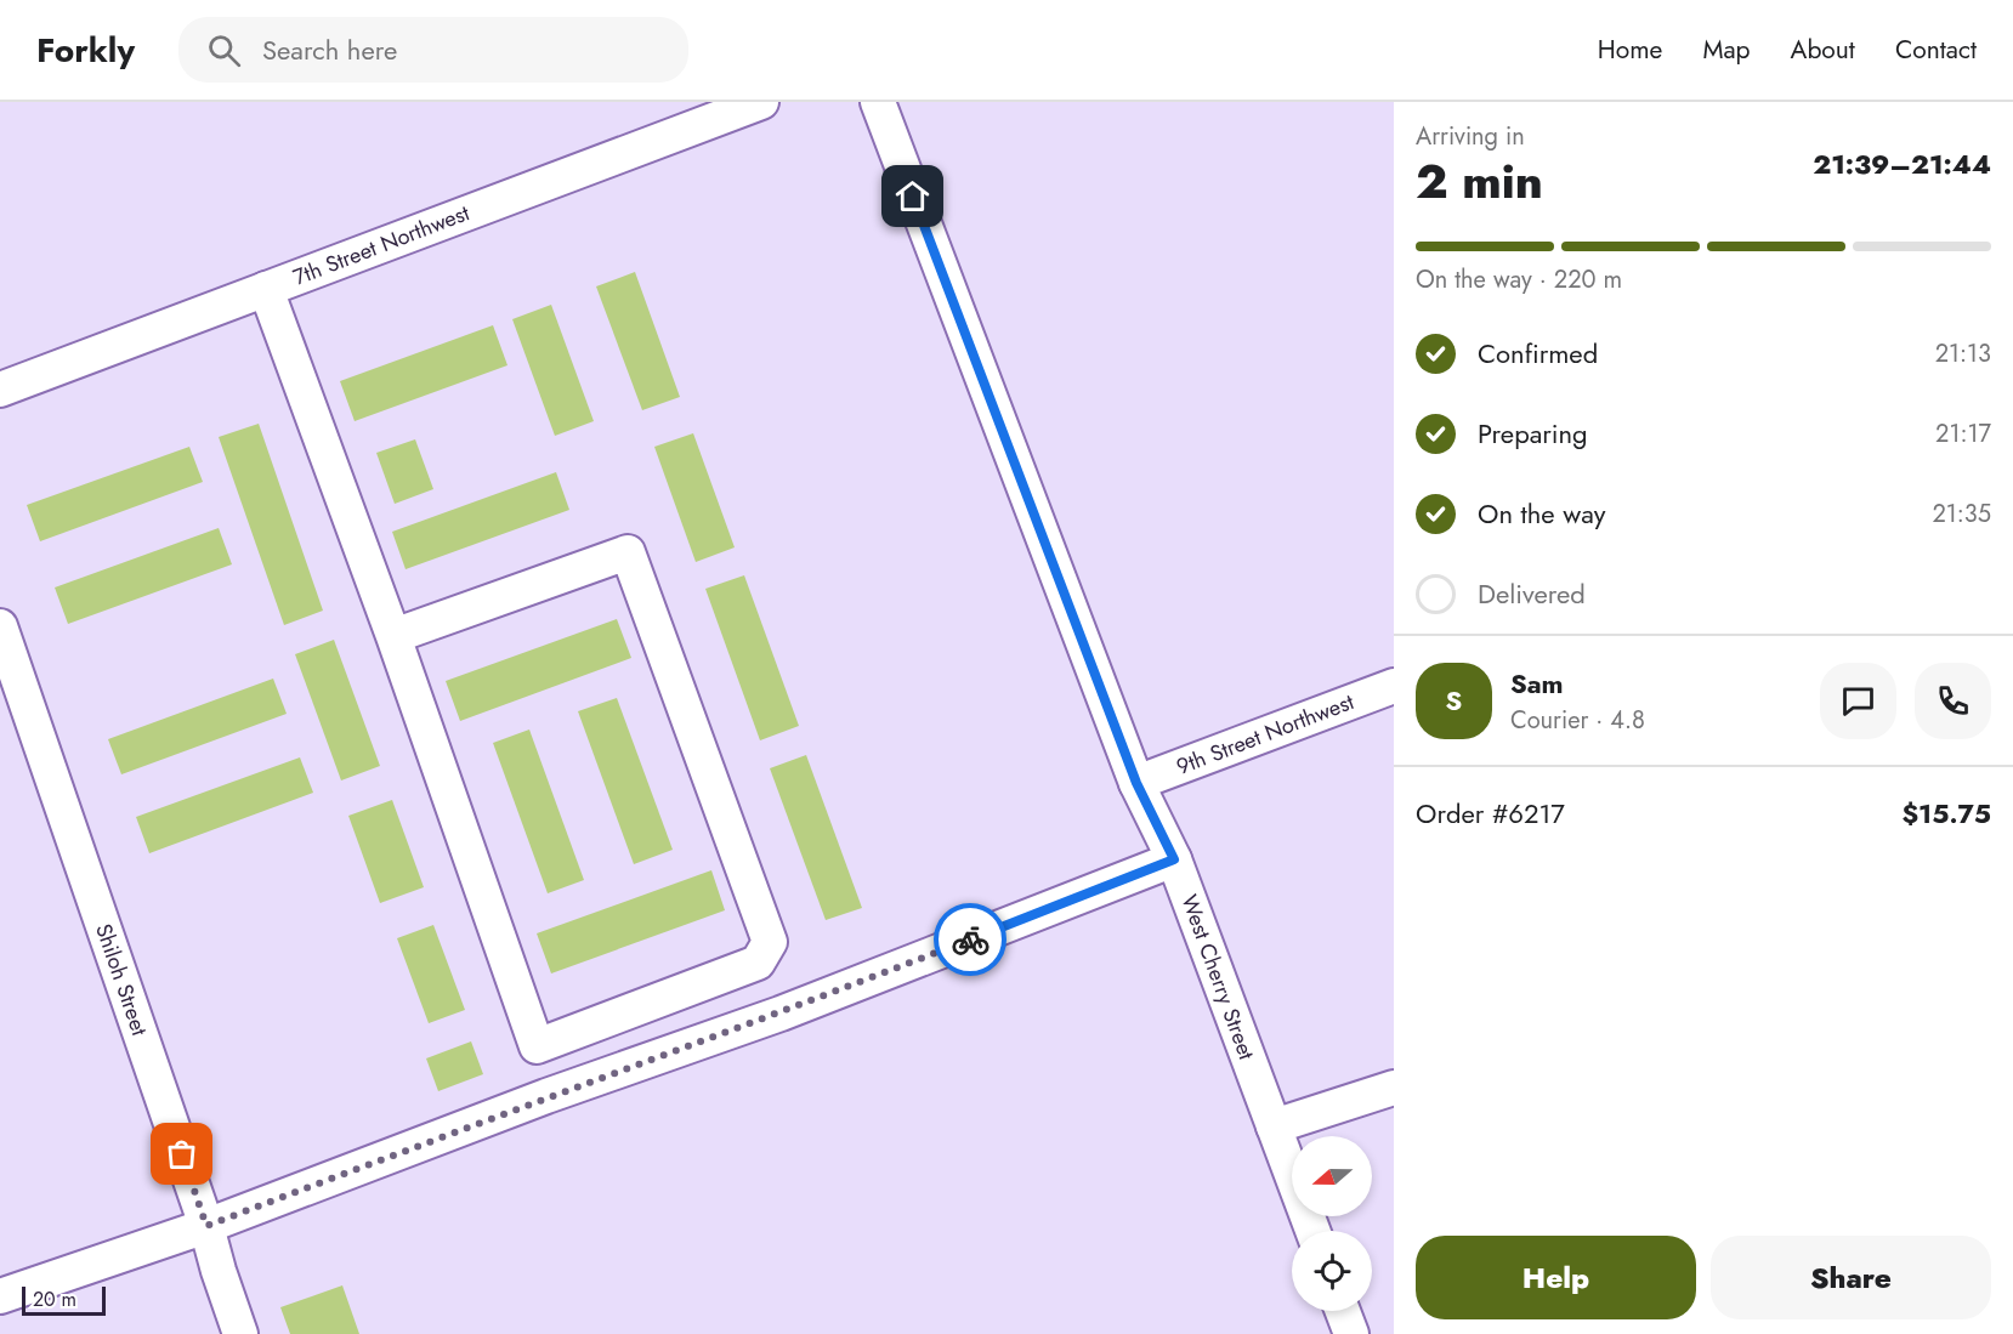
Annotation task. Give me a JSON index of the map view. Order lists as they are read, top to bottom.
{
  "streets": {
    "street": [
      "7th Street Northwest",
      "9th Street Northwest",
      "West Cherry Street",
      "Shiloh Street"
    ]
  },
  "crossings": [
    ["9th Street Northwest", "West Cherry Street"]
  ],
  "scale_bar": "20 m",
  "north": "left",
  "page": {
    "header": "Forkly",
    "search": "Search here",
    "nav": [
      "Home",
      "Map",
      "About",
      "Contact"
    ],
    "heading": ["2 min", "Arriving in", "21:39–21:44"],
    "panel": [
      "Sam",
      "Courier · 4.8",
      "Order #6217",
      "$15.75"
    ],
    "bar": "On the way · 220 m",
    "list": [
      ["Confirmed", "21:13"],
      ["Preparing", "21:17"],
      ["On the way", "21:35"],
      "Delivered"
    ],
    "round": "S",
    "buttons": ["Help", "Share"],
    "scale": "20 m"
  }
}
